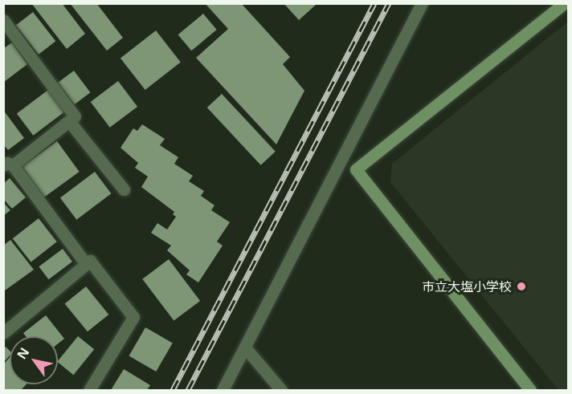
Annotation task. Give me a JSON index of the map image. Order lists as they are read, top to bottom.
{
  "places": ["市立大塩小学校"],
  "north": "top left"
}
